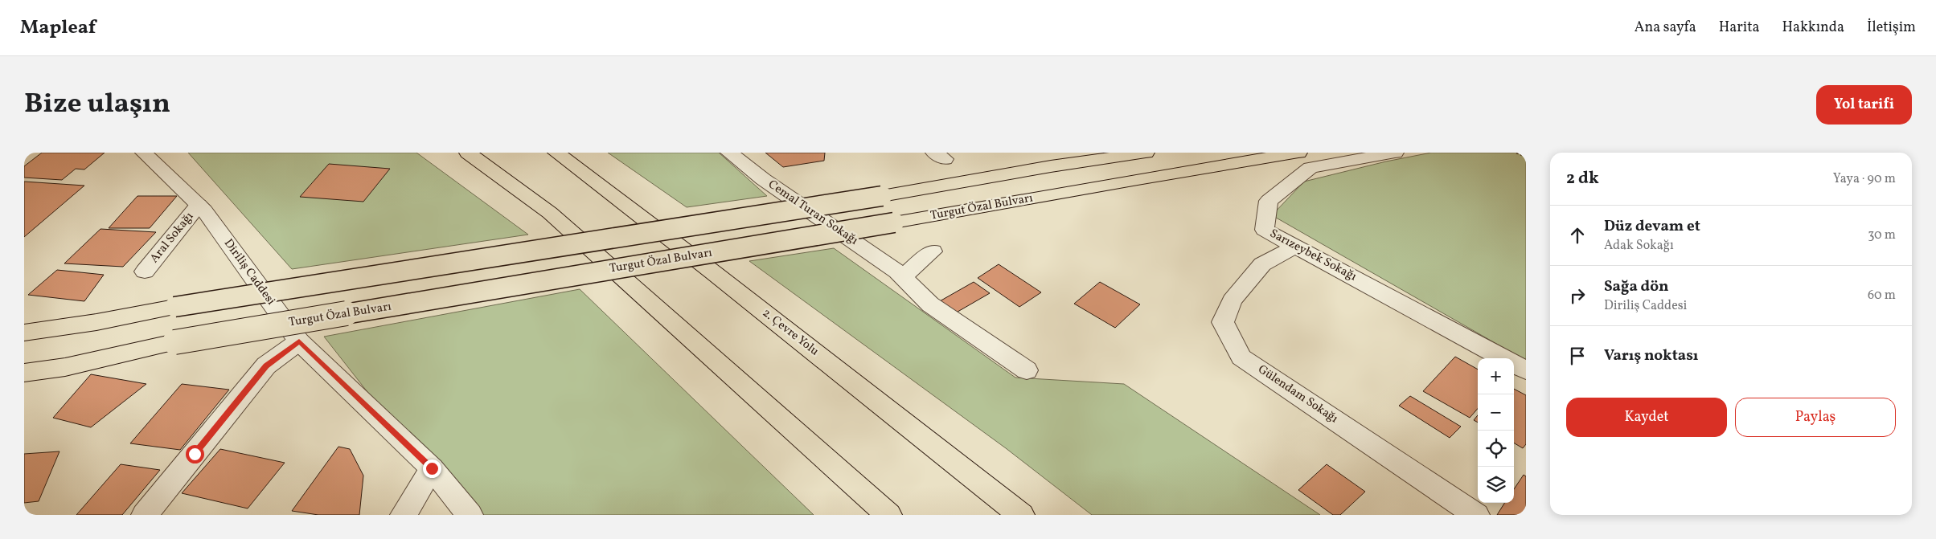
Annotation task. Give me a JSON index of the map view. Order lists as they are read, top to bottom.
{
  "streets": {
    "main road": ["Turgut Özal Bulvarı", "2. Çevre Yolu"],
    "street": [
      "Cemal Turan Sokağı",
      "Aral Sokağı",
      "Sarızeybek Sokağı",
      "Diriliş Caddesi",
      "Gülendam Sokağı"
    ]
  },
  "crossings": [
    ["Aral Sokağı", "Diriliş Caddesi"],
    ["Sarızeybek Sokağı", "Gülendam Sokağı"]
  ],
  "page": {
    "header": "Mapleaf",
    "nav": [
      "Ana sayfa",
      "Harita",
      "Hakkında",
      "İletişim"
    ],
    "title": "Bize ulaşın",
    "buttons": [
      "Yol tarifi",
      ["Kaydet", "Paylaş"]
    ],
    "heading": ["2 dk", "Yaya · 90 m"],
    "list": [
      ["Düz devam et", "Adak Sokağı", "30 m"],
      ["Sağa dön", "Diriliş Caddesi", "60 m"],
      "Varış noktası"
    ],
    "map_buttons": ["+", "−"]
  }
}
